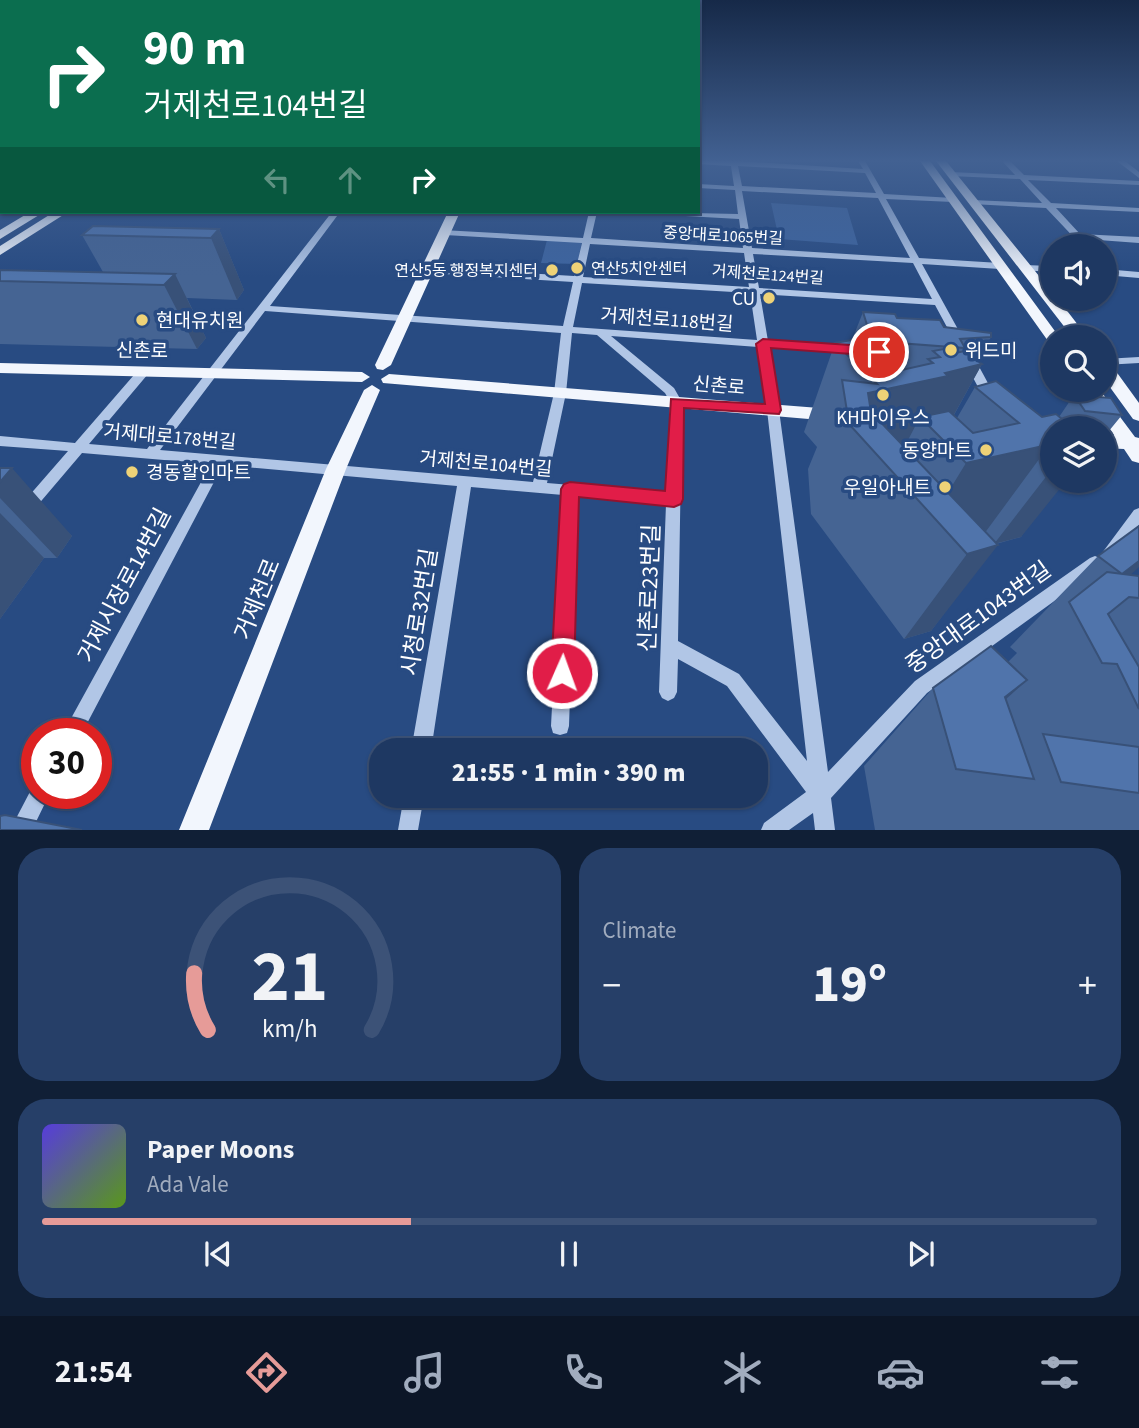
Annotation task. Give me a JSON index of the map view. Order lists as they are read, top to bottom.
{
  "streets": {
    "main road": ["신촌로", "거제천로"],
    "street": [
      "중앙대로1065번길",
      "거제천로124번길",
      "거제천로118번길",
      "거제대로178번길",
      "거제천로104번길",
      "거제시장로14번길",
      "신촌로23번길",
      "시청로32번길",
      "중앙대로1043번길"
    ]
  },
  "crossings": [
    ["중앙대로1065번길", "거제천로"],
    ["거제천로124번길", "거제천로"],
    ["거제천로118번길", "신촌로"],
    ["거제천로118번길", "거제천로"],
    ["신촌로", "신촌로23번길"],
    ["신촌로", "거제천로"],
    ["거제대로178번길", "거제천로104번길"],
    ["거제대로178번길", "거제시장로14번길"],
    ["거제대로178번길", "거제천로"],
    ["거제천로104번길", "신촌로23번길"],
    ["거제천로104번길", "거제천로"],
    ["거제천로104번길", "시청로32번길"]
  ],
  "places": [
    "연산5치안센터",
    "연산5동 행정복지센터",
    "CU",
    "현대유치원",
    "위드미",
    "KH마이우스",
    "동양마트",
    "경동할인마트",
    "우일아내트"
  ],
  "page": {
    "turn": ["90 m", "거제천로104번길"],
    "limit": "30",
    "trip": "21:55 · 1 min · 390 m",
    "tile": "Climate",
    "heat": ["−", "19°", "+"],
    "song": ["Paper Moons", "Ada Vale"],
    "tabs": "21:54",
    "gauge": ["21", "km/h"]
  }
}
